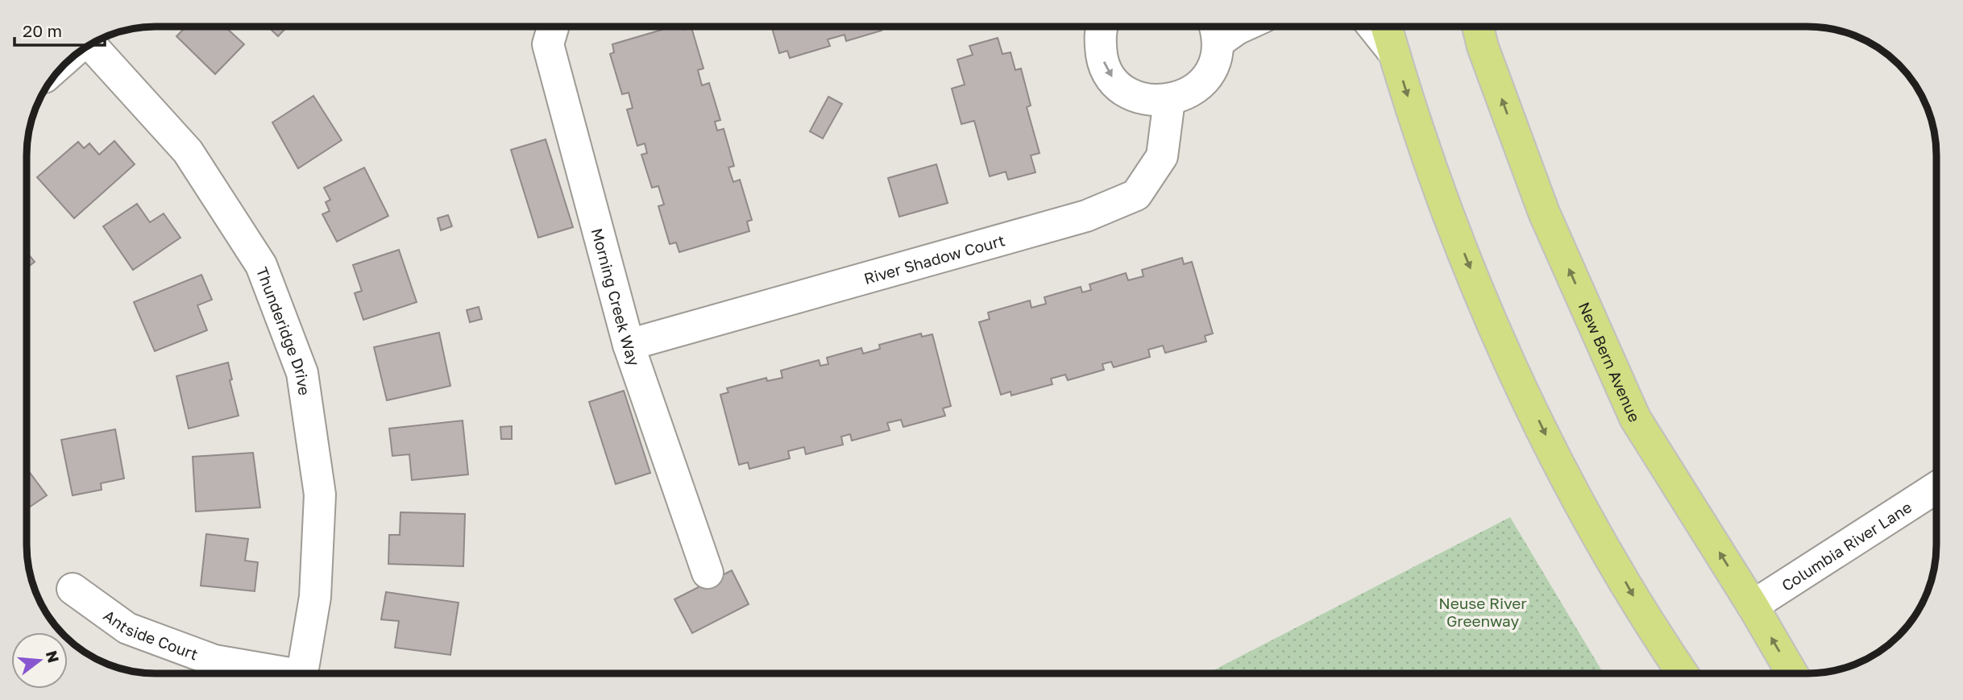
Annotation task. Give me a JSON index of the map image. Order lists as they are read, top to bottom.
{
  "streets": {
    "main road": ["New Bern Avenue"],
    "street": [
      "River Shadow Court",
      "Morning Creek Way",
      "Thunderidge Drive",
      "Columbia River Lane",
      "Antside Court"
    ]
  },
  "crossings": [
    ["River Shadow Court", "Morning Creek Way"],
    ["New Bern Avenue", "Columbia River Lane"]
  ],
  "parks": ["Neuse River Greenway"],
  "scale_bar": "20 m",
  "north": "right"
}
